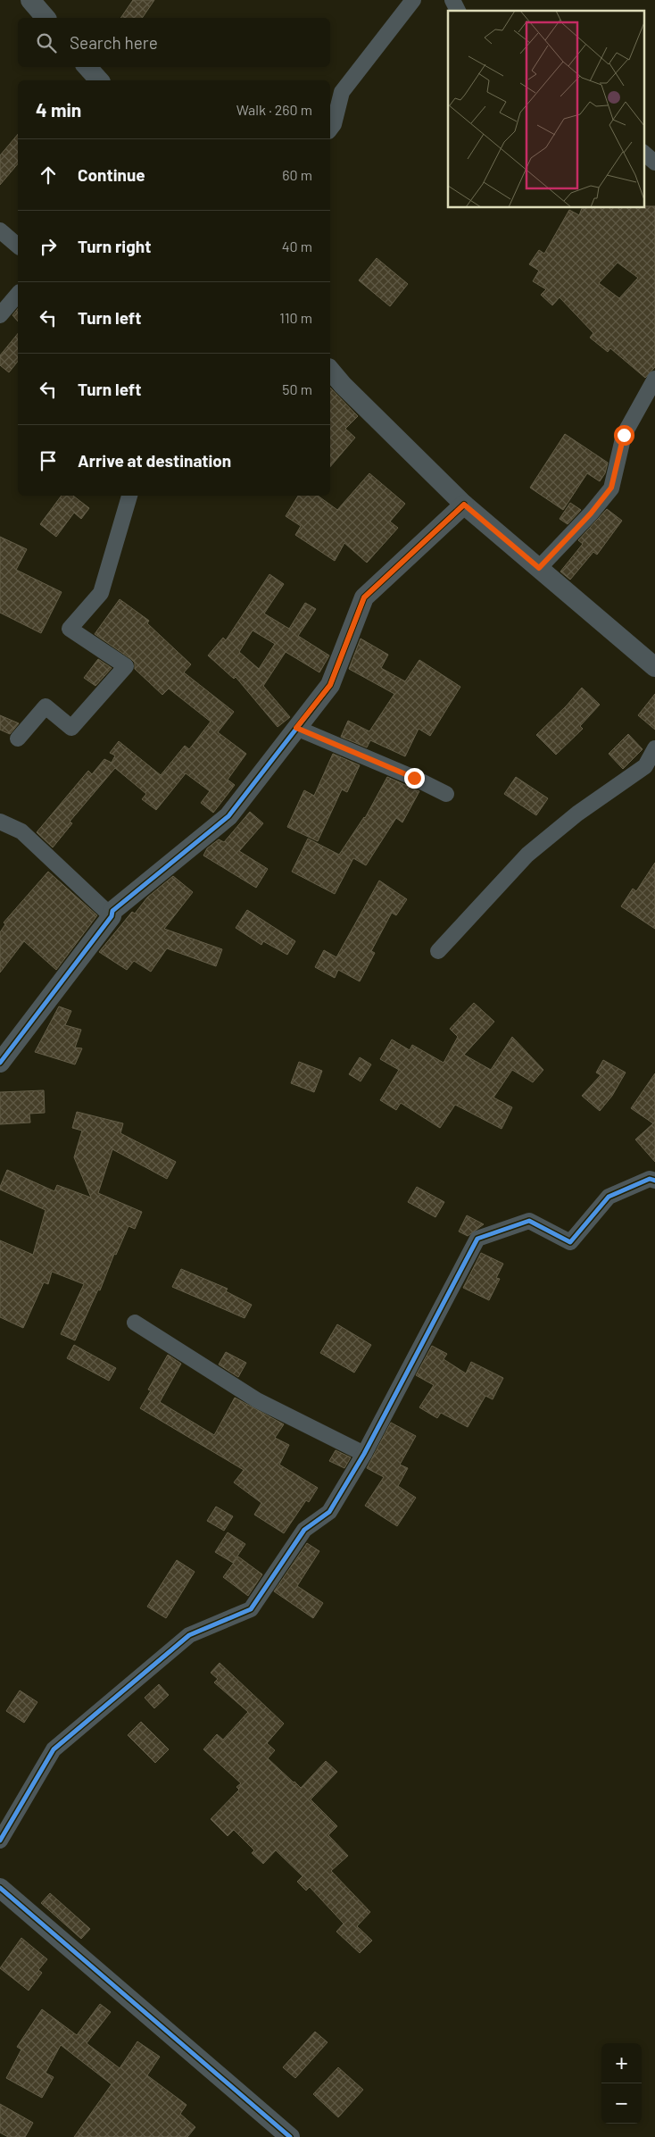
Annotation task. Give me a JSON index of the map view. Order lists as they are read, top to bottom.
{
  "page": {
    "search": "Search here",
    "heading": ["4 min", "Walk · 260 m"],
    "list": [
      ["Continue", "60 m"],
      ["Turn right", "40 m"],
      ["Turn left", "110 m"],
      ["Turn left", "50 m"],
      "Arrive at destination"
    ],
    "map_buttons": ["+", "−"]
  }
}
